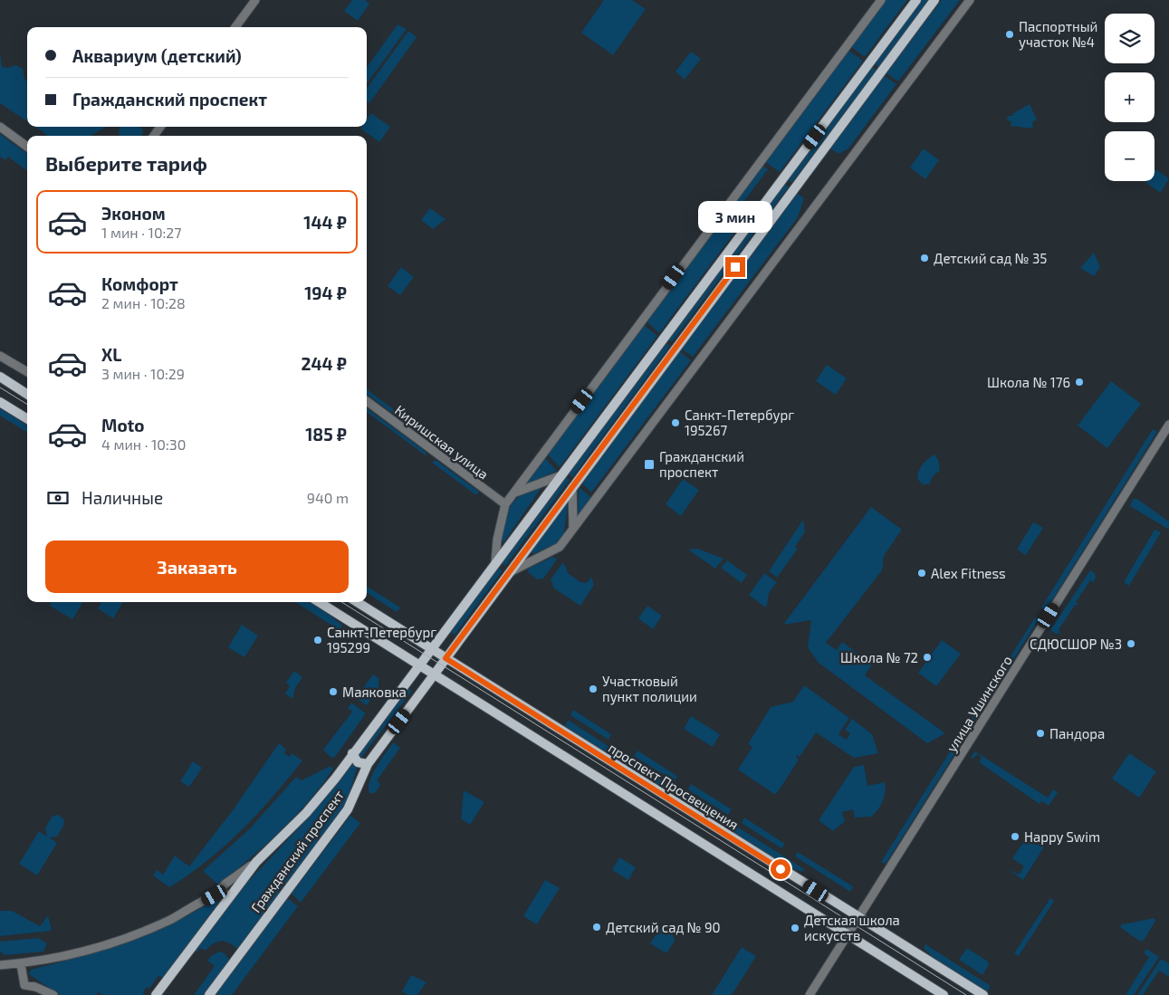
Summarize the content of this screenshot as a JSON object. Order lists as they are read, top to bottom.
{
  "streets": {
    "main road": ["проспект Просвещения", "Гражданский проспект"],
    "street": ["Киришская улица", "улица Ушинского"]
  },
  "crossings": [
    ["улица Ушинского", "проспект Просвещения"],
    ["проспект Просвещения", "Гражданский проспект"]
  ],
  "places": {
    "other": [
      "Паспортный участок №4",
      "Детский сад № 35",
      "Школа № 176",
      "Санкт-Петербург 195267",
      "Alex Fitness",
      "Санкт-Петербург 195299",
      "СДЮСШОР №3",
      "Школа № 72",
      "Участковый пункт полиции",
      "Маяковка",
      "Пандора",
      "Happy Swim",
      "Детский сад № 90",
      "Детская школа искусств"
    ],
    "transit": ["Гражданский проспект"]
  },
  "page": {
    "map_buttons": ["+", "−"],
    "banner": ["Аквариум (детский)", "Гражданский проспект"],
    "heading": "Выберите тариф",
    "list": [
      {
        "name": "Эконом",
        "note": "1 мин · 10:27",
        "value": "144 ₽"
      },
      {
        "name": "Комфорт",
        "note": "2 мин · 10:28",
        "value": "194 ₽"
      },
      {
        "name": "XL",
        "note": "3 мин · 10:29",
        "value": "244 ₽"
      },
      {
        "name": "Moto",
        "note": "4 мин · 10:30",
        "value": "185 ₽"
      }
    ],
    "bubble": "3 мин",
    "pay": ["Наличные", "940 m"],
    "buttons": "Заказать"
  }
}
